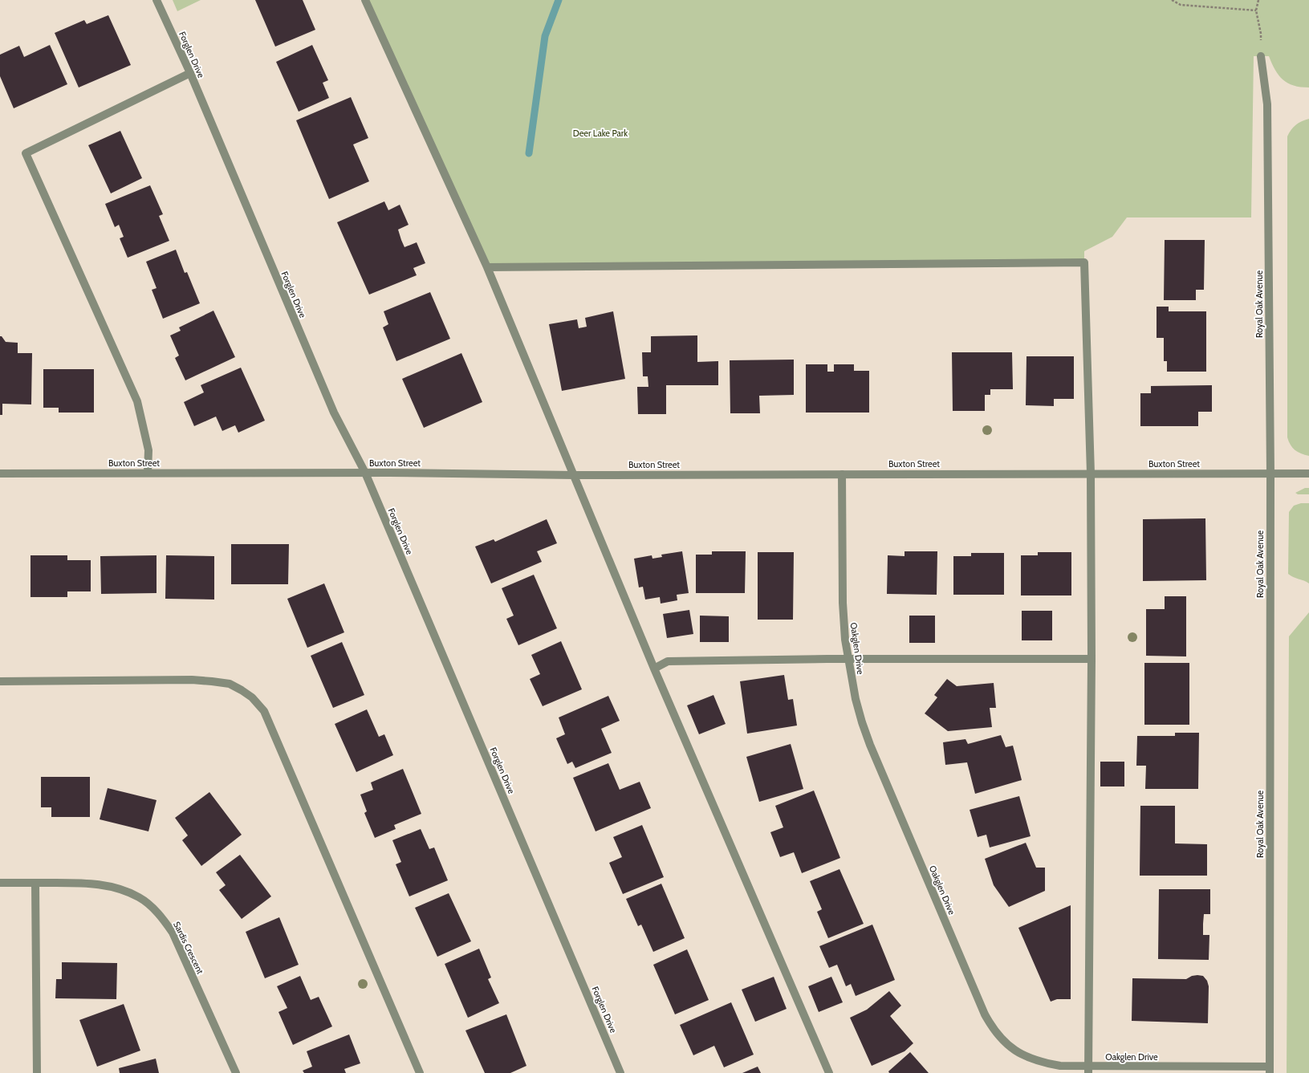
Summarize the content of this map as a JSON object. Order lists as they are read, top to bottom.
{
  "streets": {
    "street": [
      "Forglen Drive",
      "Royal Oak Avenue",
      "Buxton Street",
      "Oakglen Drive",
      "Sardis Crescent"
    ]
  },
  "crossings": [
    ["Forglen Drive", "Buxton Street"],
    ["Royal Oak Avenue", "Buxton Street"],
    ["Royal Oak Avenue", "Oakglen Drive"],
    ["Buxton Street", "Oakglen Drive"]
  ],
  "parks": ["Deer Lake Park"]
}
